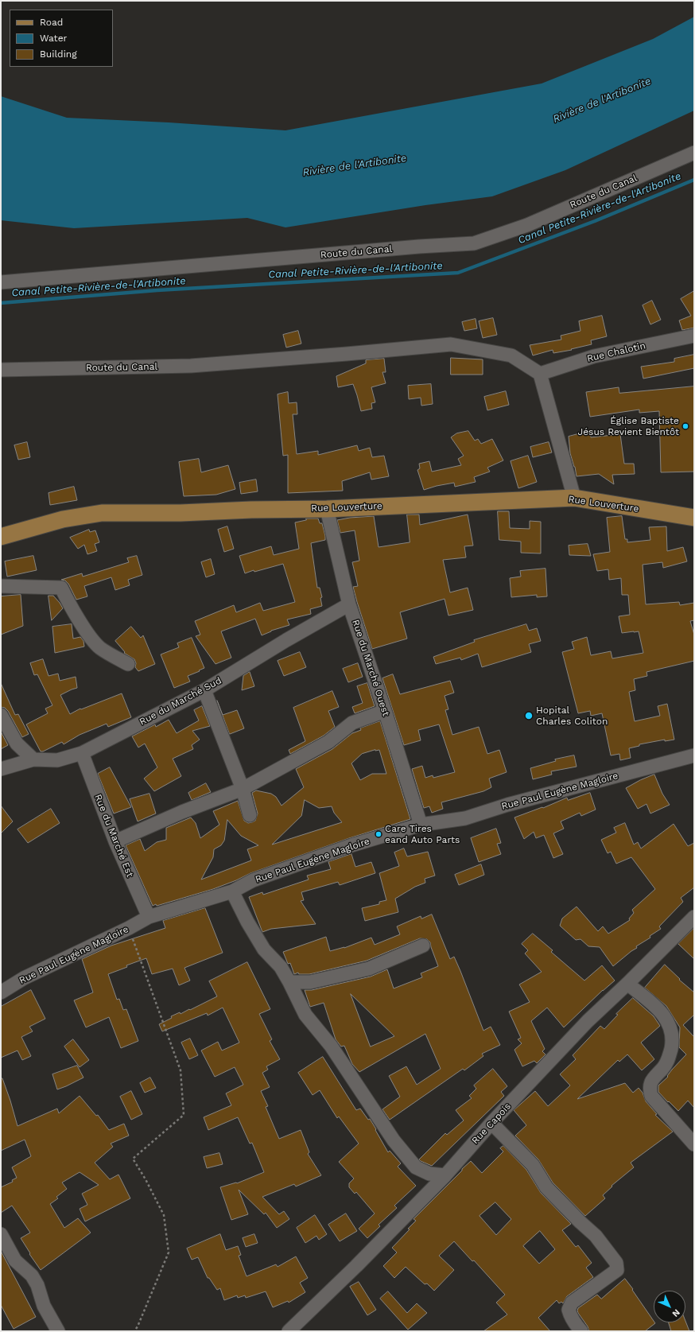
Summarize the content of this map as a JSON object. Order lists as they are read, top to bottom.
{
  "streets": {
    "main road": ["Rue Louverture"],
    "street": [
      "Route du Canal",
      "Rue Chalotin",
      "Rue du Marché Ouest",
      "Rue du Marché Sud",
      "Rue Paul Eugène Magloire",
      "Rue du Marché Est",
      "Rue Capois"
    ]
  },
  "crossings": [
    ["Route du Canal", "Rue Chalotin"],
    ["Rue Louverture", "Rue du Marché Ouest"],
    ["Rue du Marché Ouest", "Rue du Marché Sud"],
    ["Rue du Marché Ouest", "Rue Paul Eugène Magloire"],
    ["Rue du Marché Sud", "Rue du Marché Est"],
    ["Rue Paul Eugène Magloire", "Rue du Marché Est"]
  ],
  "water": ["Rivière de l'Artibonite", "Canal Petite-Rivière-de-l'Artibonite"],
  "places": ["Église Baptiste Jésus Revient Bientôt", "Hopital Charles Coliton", "Care Tires eand Auto Parts"],
  "legend": ["Road", "Water", "Building"],
  "north": "bottom right"
}
